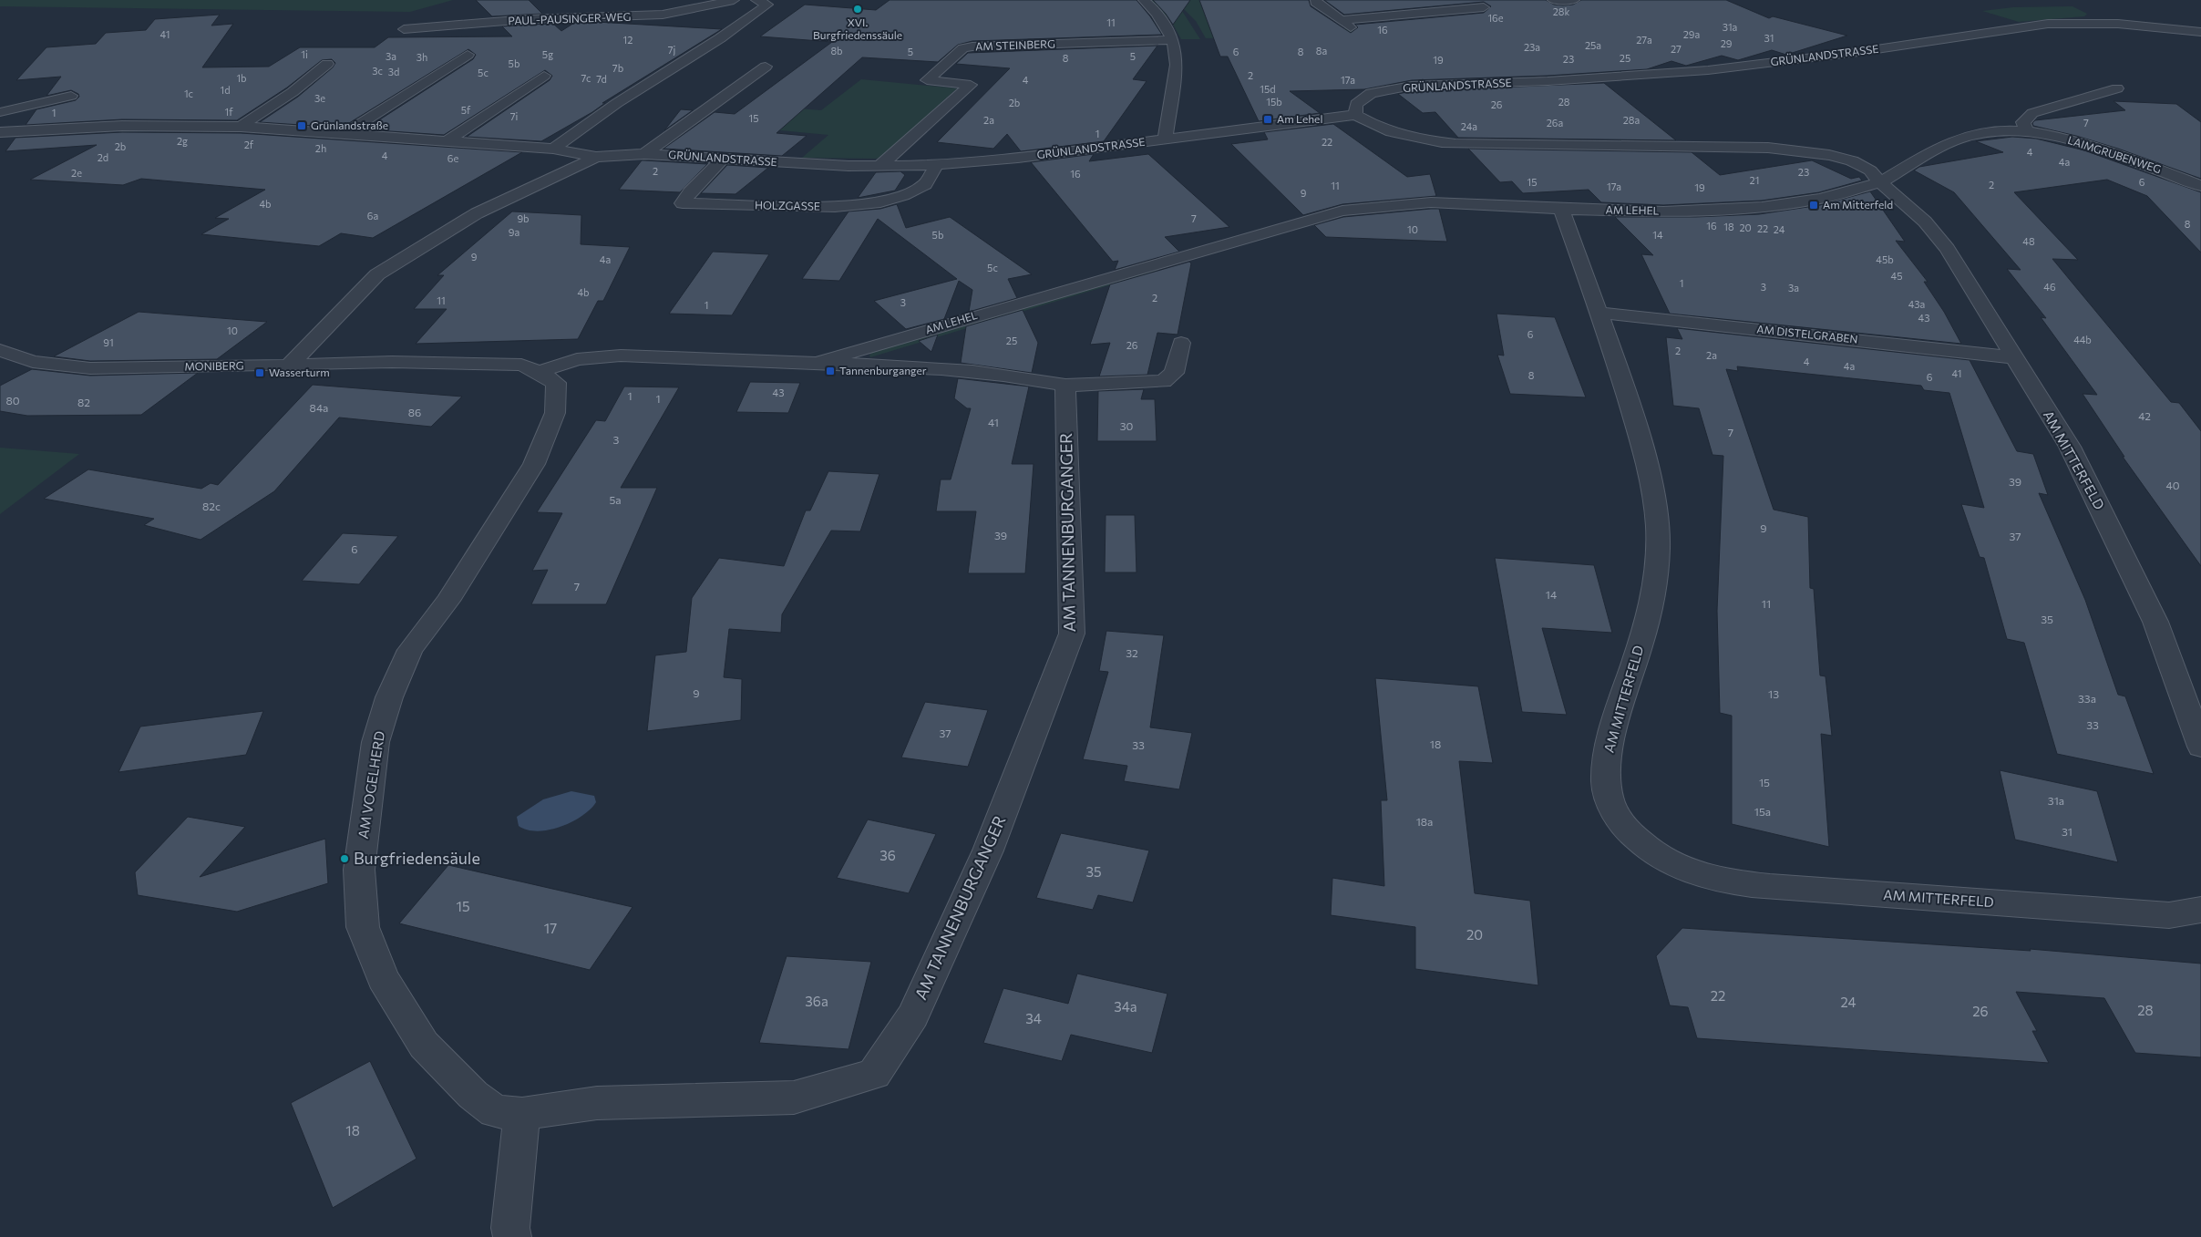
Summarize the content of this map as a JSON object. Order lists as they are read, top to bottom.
{
  "streets": {
    "street": [
      "PAUL-PAUSINGER-WEG",
      "AM STEINBERG",
      "GRÜNLANDSTRASSE",
      "LAIMGRUBENWEG",
      "HOLZGASSE",
      "AM LEHEL",
      "AM DISTELGRABEN",
      "MONIBERG",
      "AM MITTERFELD",
      "AM TANNENBURGANGER",
      "AM VOGELHERD"
    ]
  },
  "crossings": [
    ["AM STEINBERG", "GRÜNLANDSTRASSE"],
    ["GRÜNLANDSTRASSE", "HOLZGASSE"],
    ["GRÜNLANDSTRASSE", "MONIBERG"],
    ["LAIMGRUBENWEG", "AM LEHEL"],
    ["LAIMGRUBENWEG", "AM MITTERFELD"],
    ["AM LEHEL", "MONIBERG"],
    ["AM LEHEL", "AM MITTERFELD"],
    ["AM LEHEL", "AM VOGELHERD"],
    ["AM DISTELGRABEN", "AM MITTERFELD"],
    ["MONIBERG", "AM VOGELHERD"],
    ["AM TANNENBURGANGER", "AM VOGELHERD"]
  ],
  "places": {
    "other": ["XVI. Burgfriedenssäule", "Burgfriedensäule"],
    "transit": [
      "Am Lehel",
      "Grünlandstraße",
      "Am Mitterfeld",
      "Tannenburganger",
      "Wasserturm"
    ]
  },
  "house_numbers": [
    "28k",
    "16e",
    "11",
    "31a",
    "16",
    "41",
    "29a",
    "31",
    "12",
    "27a",
    "29",
    "25a",
    "23a",
    "27",
    "7j",
    "8b",
    "8a",
    "5",
    "6",
    "8",
    "1i",
    "5g",
    "3a",
    "5",
    "3h",
    "8",
    "25",
    "23",
    "19",
    "5b",
    "7b",
    "3c",
    "3d",
    "5c",
    "2",
    "1b",
    "7c",
    "7d",
    "4",
    "17a",
    "15d",
    "1d",
    "1c",
    "3e",
    "15b",
    "28",
    "2b",
    "26",
    "5f",
    "1f",
    "1",
    "7i",
    "15",
    "2a",
    "28a",
    "26a",
    "7",
    "24a",
    "1",
    "2g",
    "22",
    "2f",
    "2b",
    "2h",
    "4",
    "4",
    "2d",
    "6e",
    "4a",
    "2",
    "23",
    "2e",
    "16",
    "21",
    "15",
    "6",
    "2",
    "11",
    "17a",
    "19",
    "9",
    "4b",
    "6a",
    "9b",
    "7",
    "8",
    "16",
    "18",
    "20",
    "22",
    "10",
    "24",
    "9a",
    "5b",
    "14",
    "48",
    "9",
    "4a",
    "45b",
    "5c",
    "45",
    "1",
    "3",
    "46",
    "3a",
    "4b",
    "2",
    "11",
    "3",
    "43a",
    "1",
    "43",
    "10",
    "6",
    "44b",
    "25",
    "91",
    "26",
    "2",
    "2a",
    "4",
    "4a",
    "41",
    "8",
    "6",
    "43",
    "1",
    "1",
    "80",
    "82",
    "84a",
    "86",
    "42",
    "41",
    "30",
    "7",
    "3",
    "39",
    "40",
    "5a",
    "82c",
    "9",
    "39",
    "37",
    "6",
    "7",
    "14",
    "11",
    "35",
    "32",
    "9",
    "13",
    "33a",
    "33",
    "37",
    "18",
    "33",
    "15",
    "31a",
    "15a",
    "18a",
    "31",
    "36",
    "35",
    "15",
    "17",
    "20",
    "22",
    "36a",
    "24",
    "34a",
    "28",
    "26",
    "34",
    "18"
  ]
}
